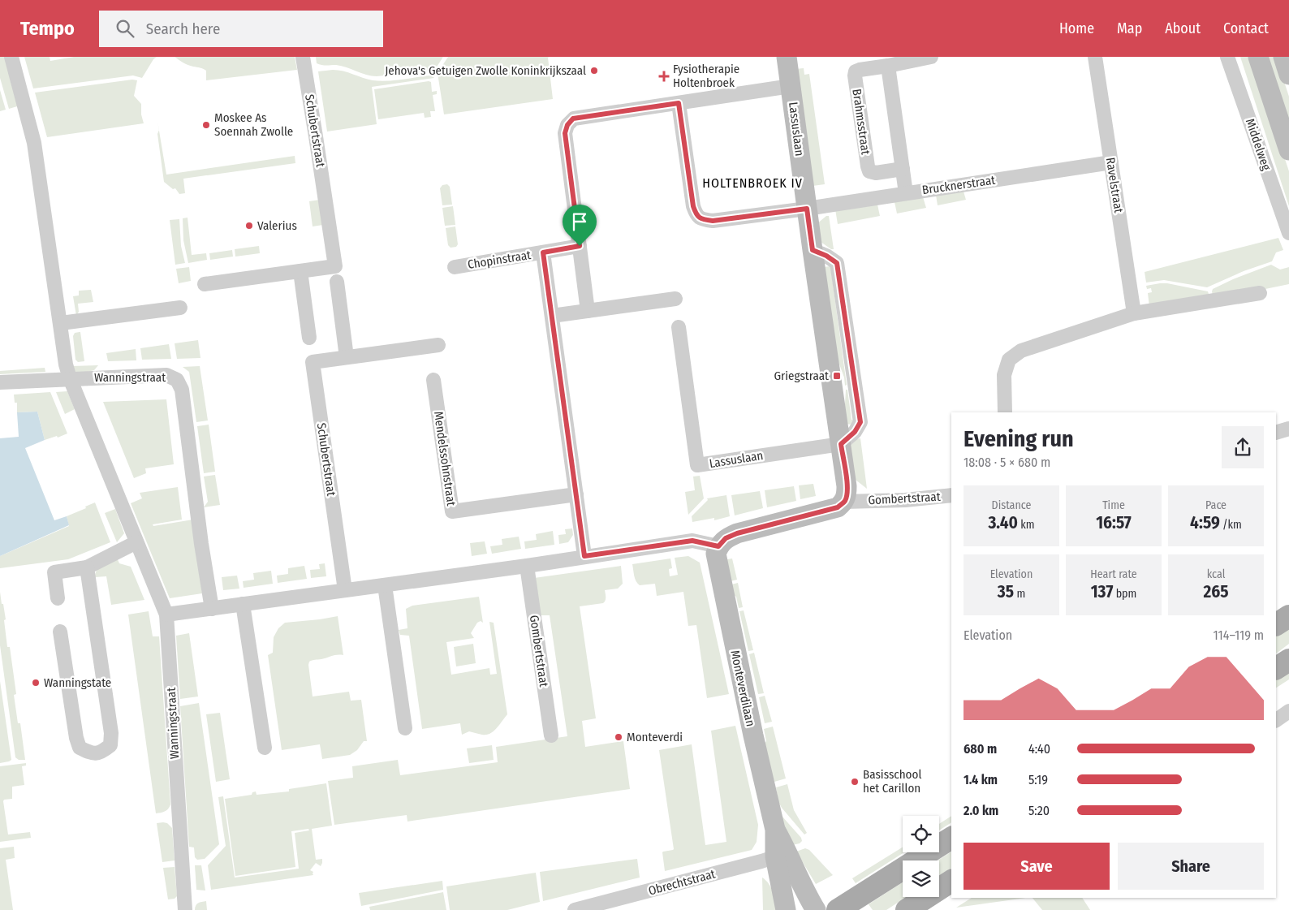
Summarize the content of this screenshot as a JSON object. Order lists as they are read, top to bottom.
{
  "streets": {
    "street": [
      "Brahmsstraat",
      "Lassuslaan",
      "Schubertstraat",
      "Middelweg",
      "Brucknerstraat",
      "Ravelstraat",
      "Chopinstraat",
      "Wanningstraat",
      "Mendelssohnstraat",
      "Gombertstraat",
      "Monteverdilaan",
      "Obrechtstraat"
    ]
  },
  "crossings": [
    ["Lassuslaan", "Brucknerstraat"],
    ["Lassuslaan", "Gombertstraat"],
    ["Brucknerstraat", "Ravelstraat"],
    ["Chopinstraat", "Mendelssohnstraat"],
    ["Gombertstraat", "Monteverdilaan"],
    ["Monteverdilaan", "Obrechtstraat"]
  ],
  "districts": ["HOLTENBROEK IV"],
  "places": {
    "other": [
      "Jehova's Getuigen Zwolle Koninkrijkszaal",
      "Moskee As Soennah Zwolle",
      "Valerius",
      "Wanningstate",
      "Monteverdi",
      "Basisschool het Carillon"
    ],
    "health": ["Fysiotherapie Holtenbroek"],
    "transit": ["Griegstraat"]
  },
  "page": {
    "header": "Tempo",
    "search": "Search here",
    "nav": [
      "Home",
      "Map",
      "About",
      "Contact"
    ],
    "heading": ["Evening run", "18:08 · 5 × 680 m"],
    "stats": [
      ["Distance", "3.40 km"],
      ["Time", "16:57"],
      ["Pace", "4:59 /km"],
      ["Elevation", "35 m"],
      ["Heart rate", "137 bpm"],
      ["kcal", "265"]
    ],
    "chart": ["Elevation", "114–119 m"],
    "list": [
      {
        "name": "680 m",
        "note": "4:40"
      },
      {
        "name": "1.4 km",
        "note": "5:19"
      },
      {
        "name": "2.0 km",
        "note": "5:20"
      }
    ],
    "buttons": ["Save", "Share"]
  }
}
